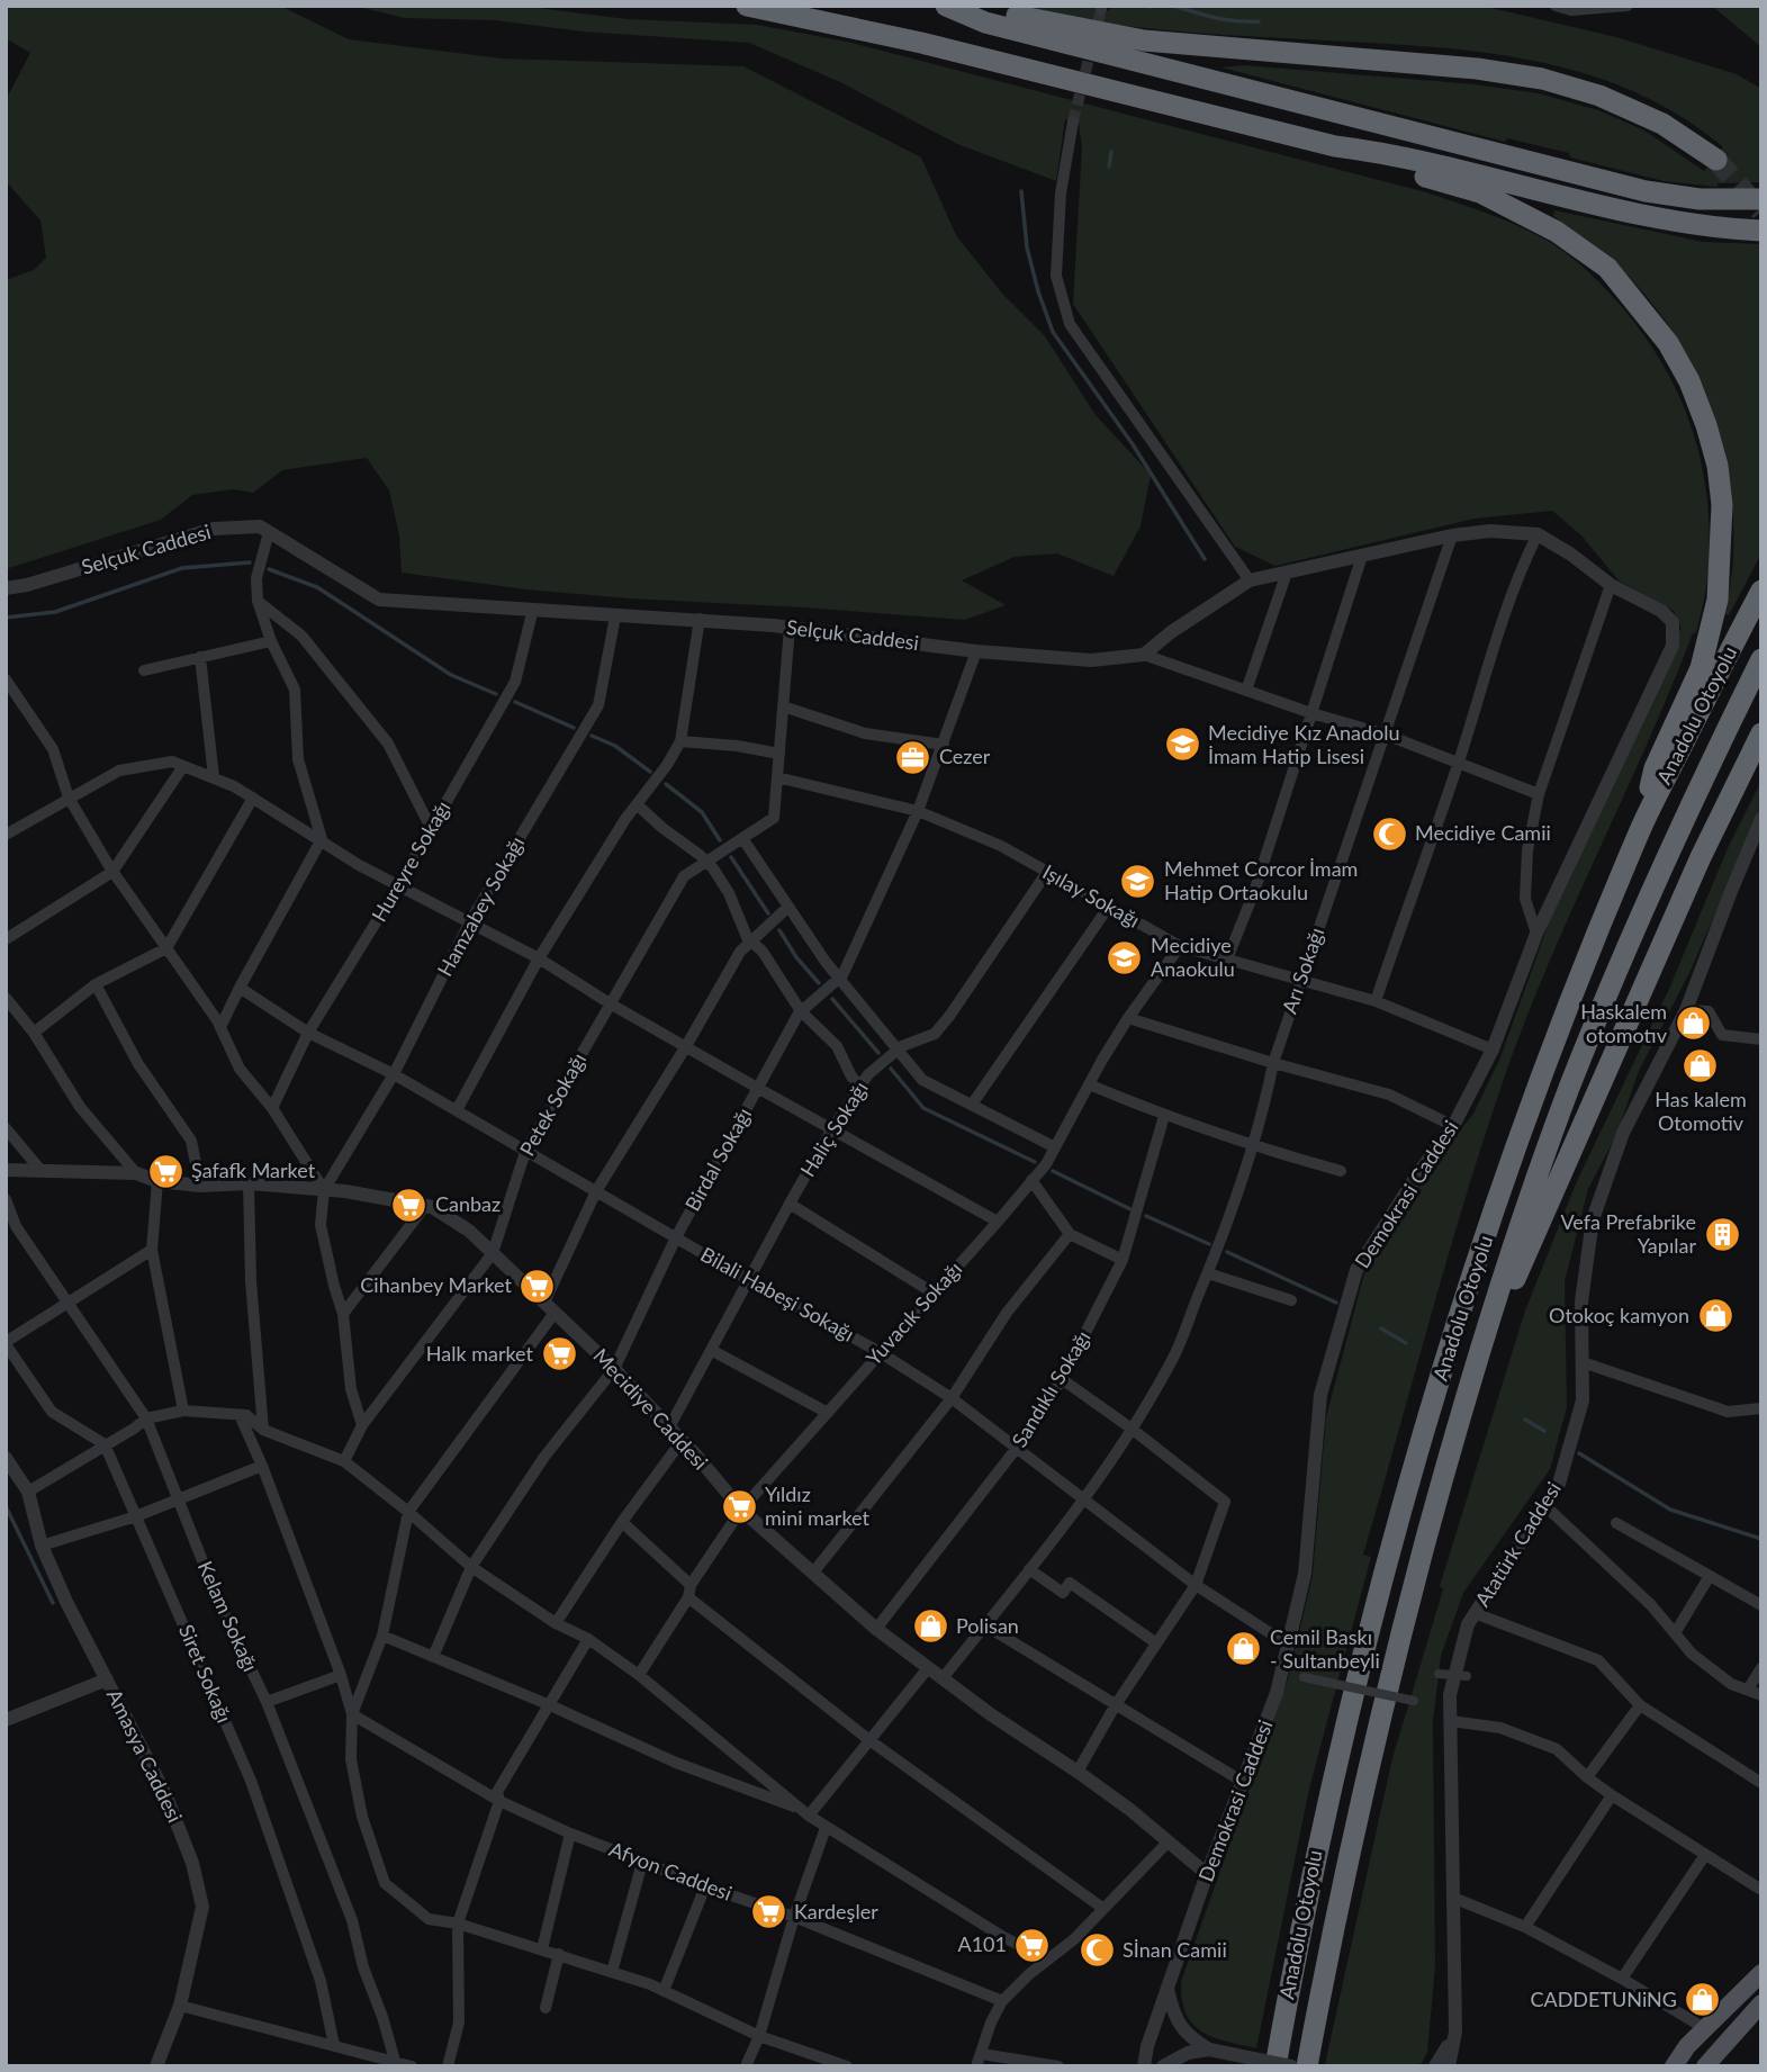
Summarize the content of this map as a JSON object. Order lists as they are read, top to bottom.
{
  "streets": {
    "highway": ["Anadolu Otoyolu"],
    "street": [
      "Selçuk Caddesi",
      "Hureyre Sokağı",
      "Işılay Sokağı",
      "Hamzabey Sokağı",
      "Arı Sokağı",
      "Petek Sokağı",
      "Haliç Sokağı",
      "Birdal Sokağı",
      "Demokrasi Caddesi",
      "Bilali Habeşi Sokağı",
      "Yuvacık Sokağı",
      "Sandıklı Sokağı",
      "Mecidiye Caddesi",
      "Atatürk Caddesi",
      "Kelam Sokağı",
      "Siret Sokağı",
      "Amasya Caddesi",
      "Afyon Caddesi"
    ]
  },
  "crossings": [
    ["Selçuk Caddesi", "Hureyre Sokağı"],
    ["Selçuk Caddesi", "Hamzabey Sokağı"],
    ["Selçuk Caddesi", "Birdal Sokağı"],
    ["Hureyre Sokağı", "Bilali Habeşi Sokağı"],
    ["Işılay Sokağı", "Arı Sokağı"],
    ["Işılay Sokağı", "Petek Sokağı"],
    ["Işılay Sokağı", "Haliç Sokağı"],
    ["Işılay Sokağı", "Birdal Sokağı"],
    ["Işılay Sokağı", "Demokrasi Caddesi"],
    ["Işılay Sokağı", "Yuvacık Sokağı"],
    ["Hamzabey Sokağı", "Bilali Habeşi Sokağı"],
    ["Hamzabey Sokağı", "Mecidiye Caddesi"],
    ["Arı Sokağı", "Bilali Habeşi Sokağı"],
    ["Arı Sokağı", "Mecidiye Caddesi"],
    ["Petek Sokağı", "Bilali Habeşi Sokağı"],
    ["Petek Sokağı", "Mecidiye Caddesi"],
    ["Haliç Sokağı", "Bilali Habeşi Sokağı"],
    ["Haliç Sokağı", "Mecidiye Caddesi"],
    ["Birdal Sokağı", "Bilali Habeşi Sokağı"],
    ["Birdal Sokağı", "Mecidiye Caddesi"],
    ["Demokrasi Caddesi", "Bilali Habeşi Sokağı"],
    ["Demokrasi Caddesi", "Mecidiye Caddesi"],
    ["Bilali Habeşi Sokağı", "Yuvacık Sokağı"],
    ["Bilali Habeşi Sokağı", "Sandıklı Sokağı"],
    ["Yuvacık Sokağı", "Mecidiye Caddesi"],
    ["Sandıklı Sokağı", "Mecidiye Caddesi"]
  ],
  "places": {
    "school or university": ["Mecidiye Kız Anadolu İmam Hatip Lisesi", "Mehmet Corcor İmam Hatip Ortaokulu", "Mecidiye Anaokulu"],
    "office": ["Cezer"],
    "mosque": ["Mecidiye Camii", "Sİnan Camii"],
    "shop": [
      "Haskalem otomotıv",
      "Has kalem Otomotiv",
      "Otokoç kamyon",
      "Polisan",
      "Cemil Baskı - Sultanbeyli",
      "CADDETUNiNG"
    ],
    "supermarket": [
      "Şafafk Market",
      "Canbaz",
      "Cihanbey Market",
      "Halk market",
      "Yıldız mini market",
      "Kardeşler",
      "A101"
    ],
    "building": ["Vefa Prefabrike Yapılar"]
  }
}
